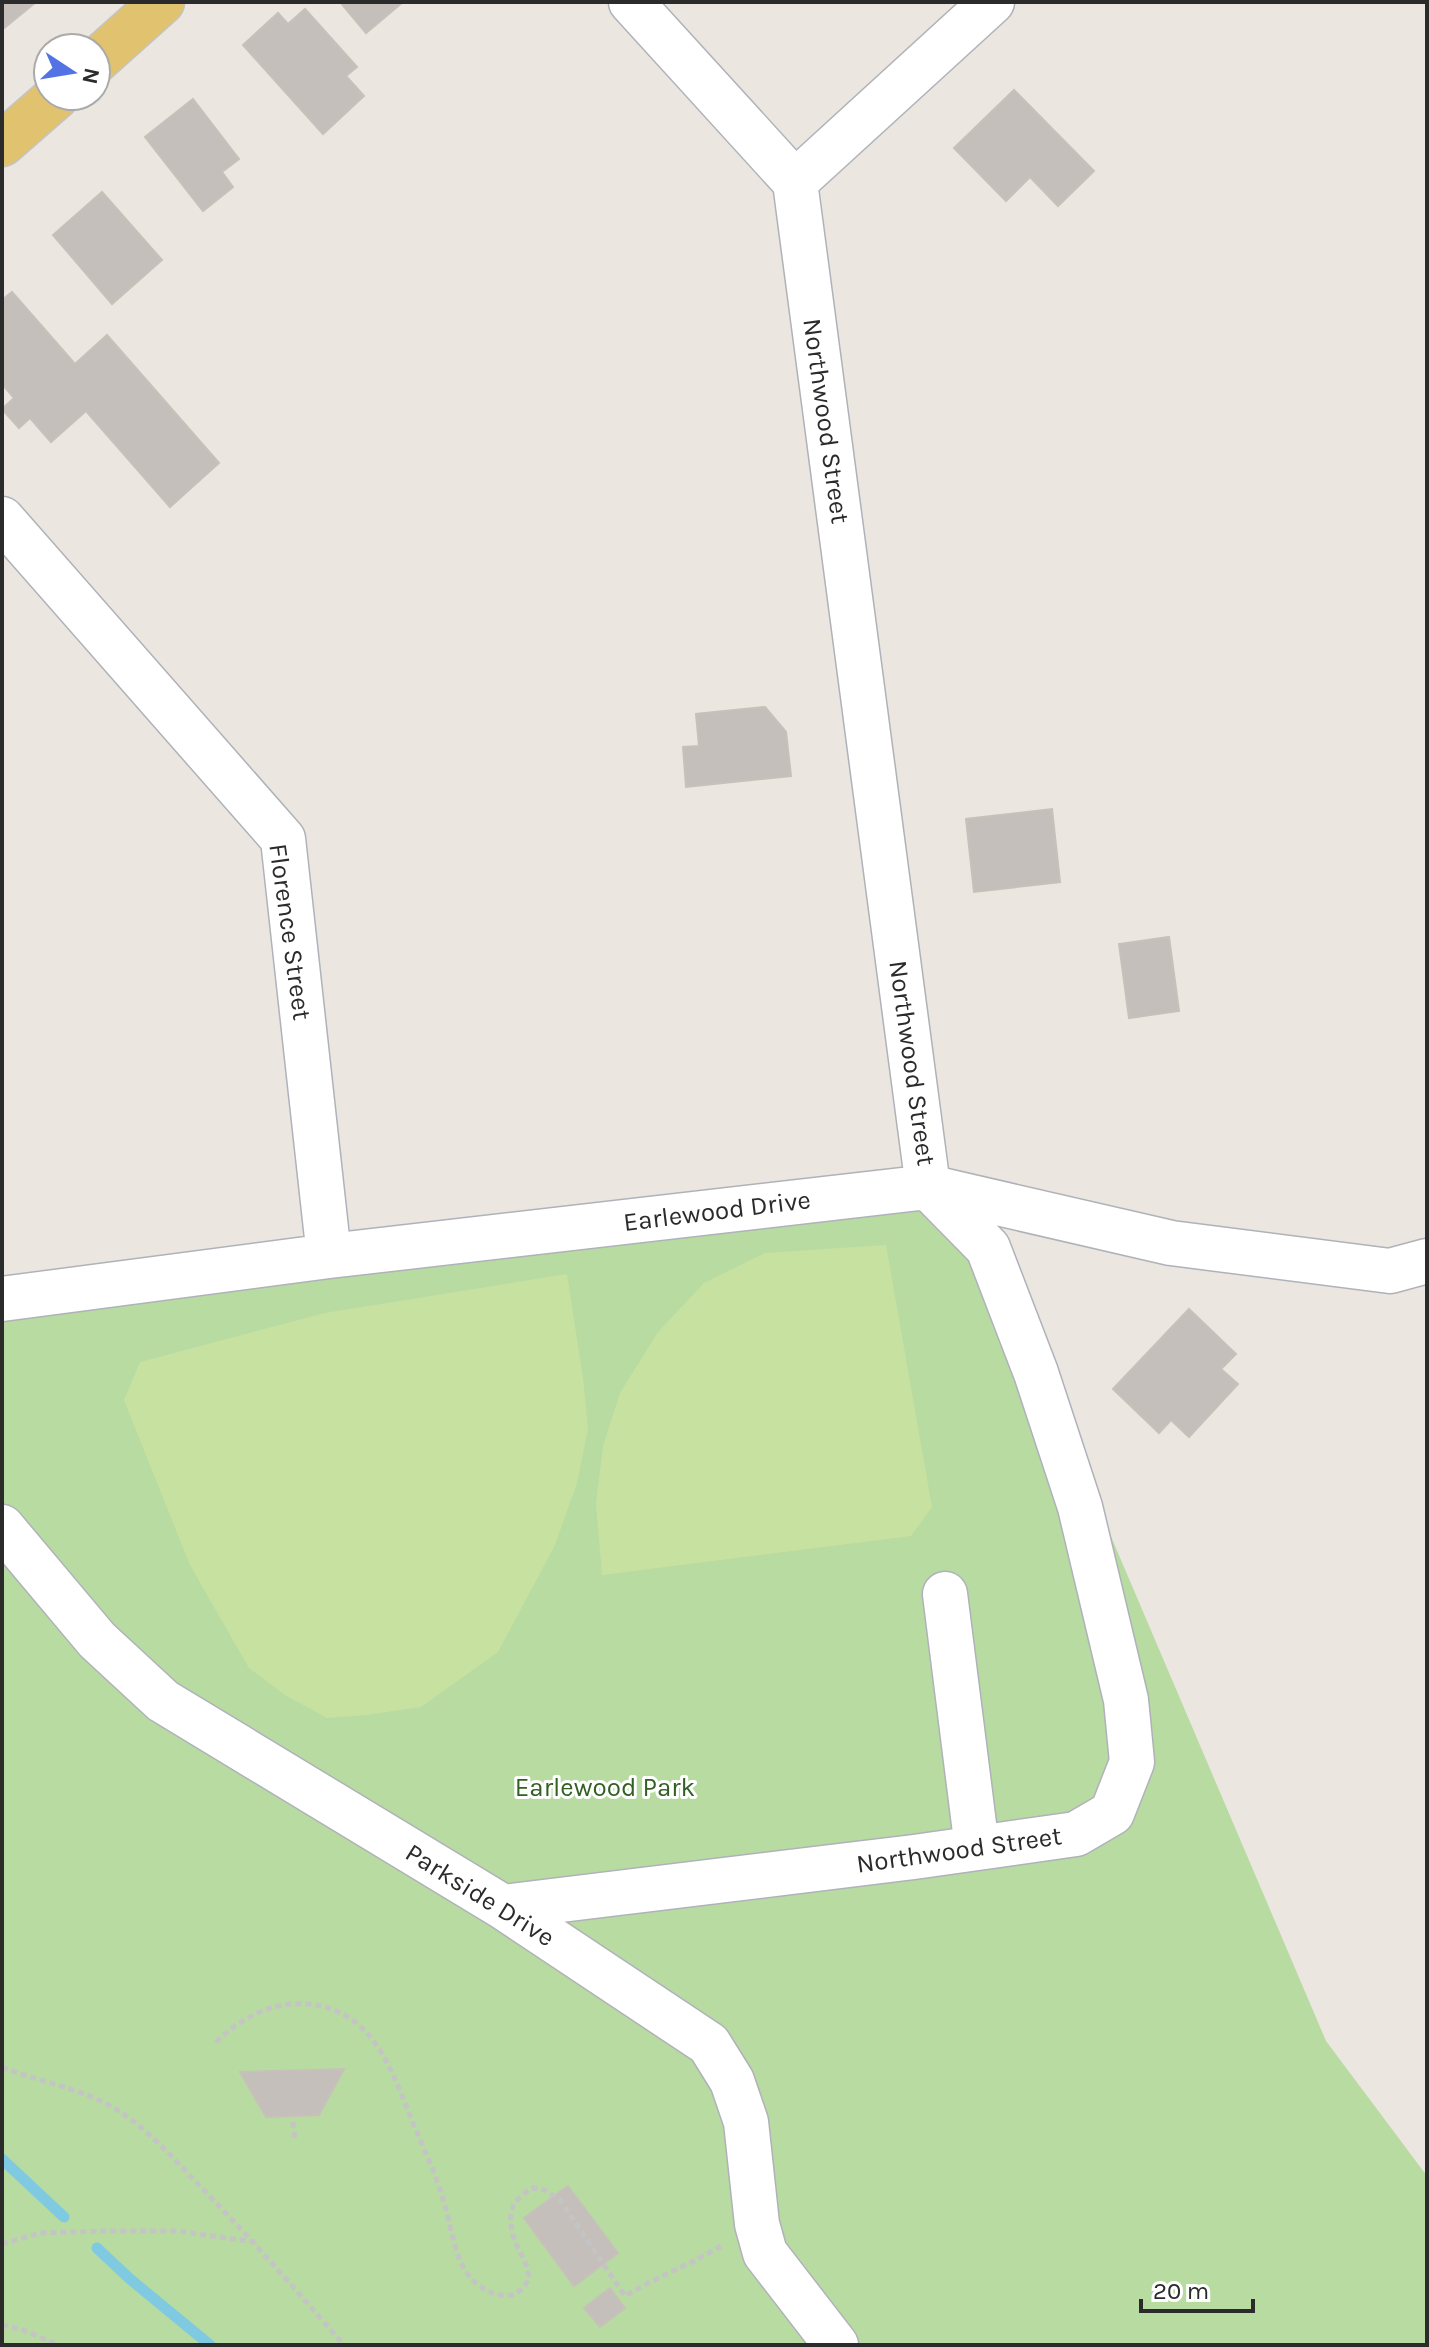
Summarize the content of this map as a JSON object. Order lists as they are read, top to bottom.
{
  "streets": {
    "street": [
      "Northwood Street",
      "Florence Street",
      "Earlewood Drive",
      "Parkside Drive"
    ]
  },
  "crossings": [
    ["Northwood Street", "Earlewood Drive"],
    ["Northwood Street", "Parkside Drive"],
    ["Florence Street", "Earlewood Drive"]
  ],
  "parks": ["Earlewood Park"],
  "scale_bar": "20 m",
  "north": "right"
}
